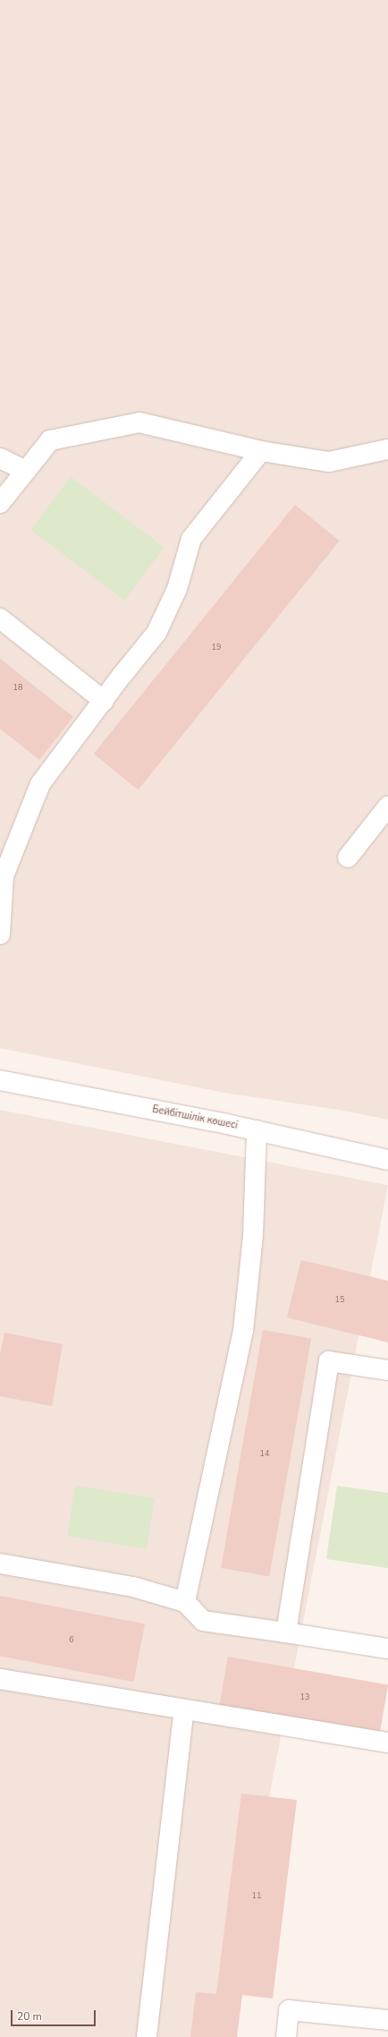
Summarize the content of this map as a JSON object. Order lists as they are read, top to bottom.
{
  "streets": {
    "street": ["Бейбітшілік көшесі"]
  },
  "house_numbers": [
    "19",
    "18",
    "15",
    "14",
    "6",
    "13",
    "11"
  ],
  "scale_bar": "20 m"
}
